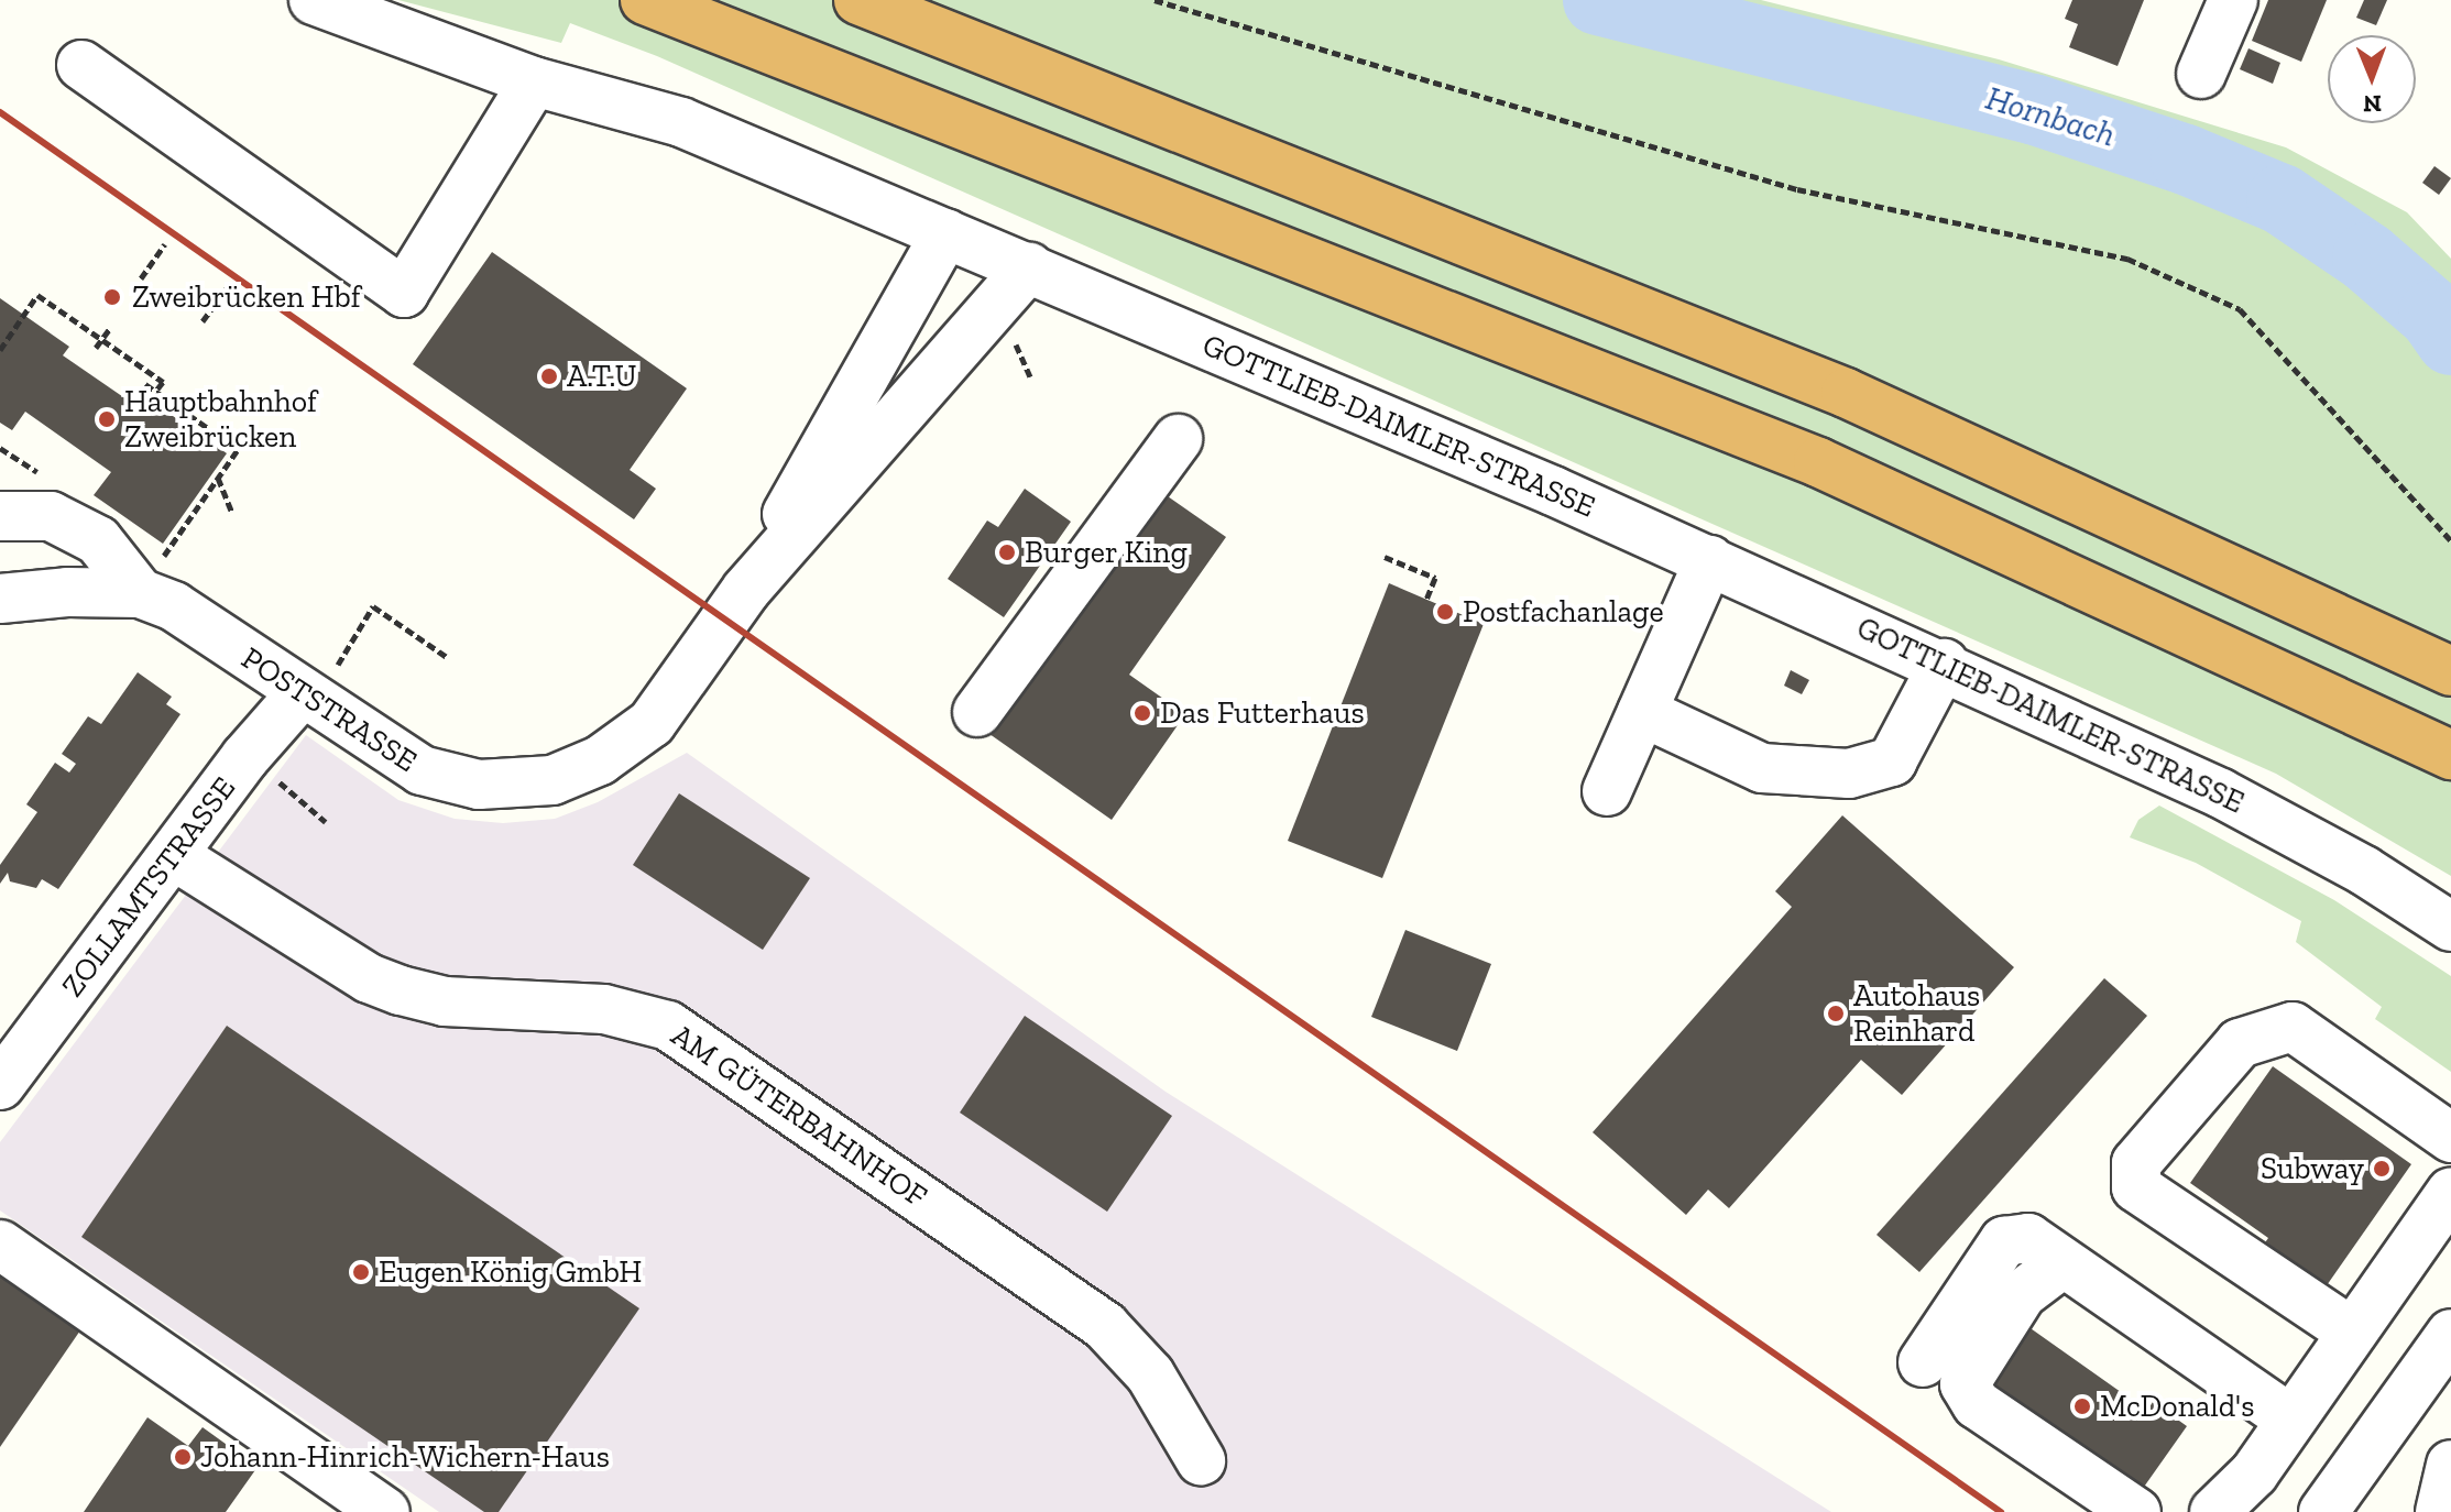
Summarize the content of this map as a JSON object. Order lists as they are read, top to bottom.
{
  "streets": {
    "street": [
      "GOTTLIEB-DAIMLER-STRASSE",
      "POSTSTRASSE",
      "ZOLLAMTSTRASSE",
      "AM GÜTERBAHNHOF"
    ]
  },
  "crossings": [
    ["GOTTLIEB-DAIMLER-STRASSE", "POSTSTRASSE"],
    ["POSTSTRASSE", "ZOLLAMTSTRASSE"],
    ["ZOLLAMTSTRASSE", "AM GÜTERBAHNHOF"]
  ],
  "water": ["Hornbach"],
  "places": [
    "Zweibrücken Hbf",
    "A.T.U",
    "Hauptbahnhof Zweibrücken",
    "Burger King",
    "Postfachanlage",
    "Das Futterhaus",
    "Autohaus Reinhard",
    "Subway",
    "Eugen König GmbH",
    "McDonald's",
    "Johann-Hinrich-Wichern-Haus"
  ],
  "north": "bottom"
}
